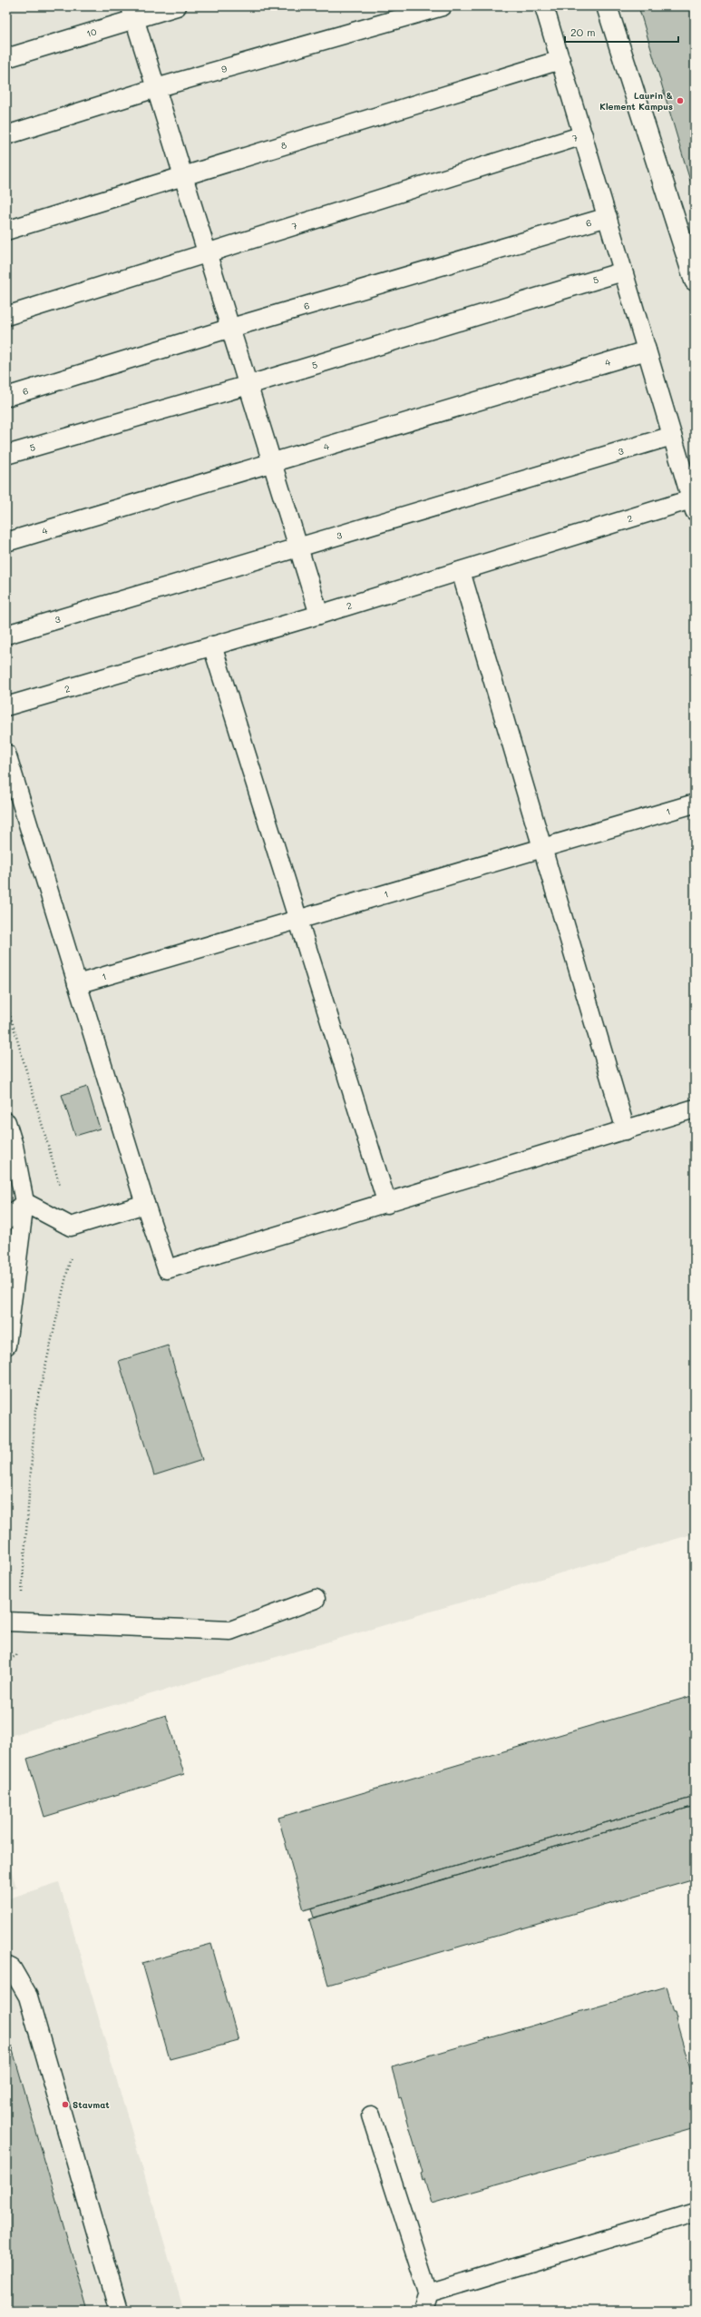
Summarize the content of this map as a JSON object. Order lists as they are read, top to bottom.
{
  "streets": {
    "lane": [
      "10",
      "9",
      "7",
      "8",
      "6",
      "5",
      "4",
      "3",
      "2",
      "1"
    ]
  },
  "places": ["Laurin & Klement Kampus", "Stavmat"],
  "scale_bar": "20 m"
}
